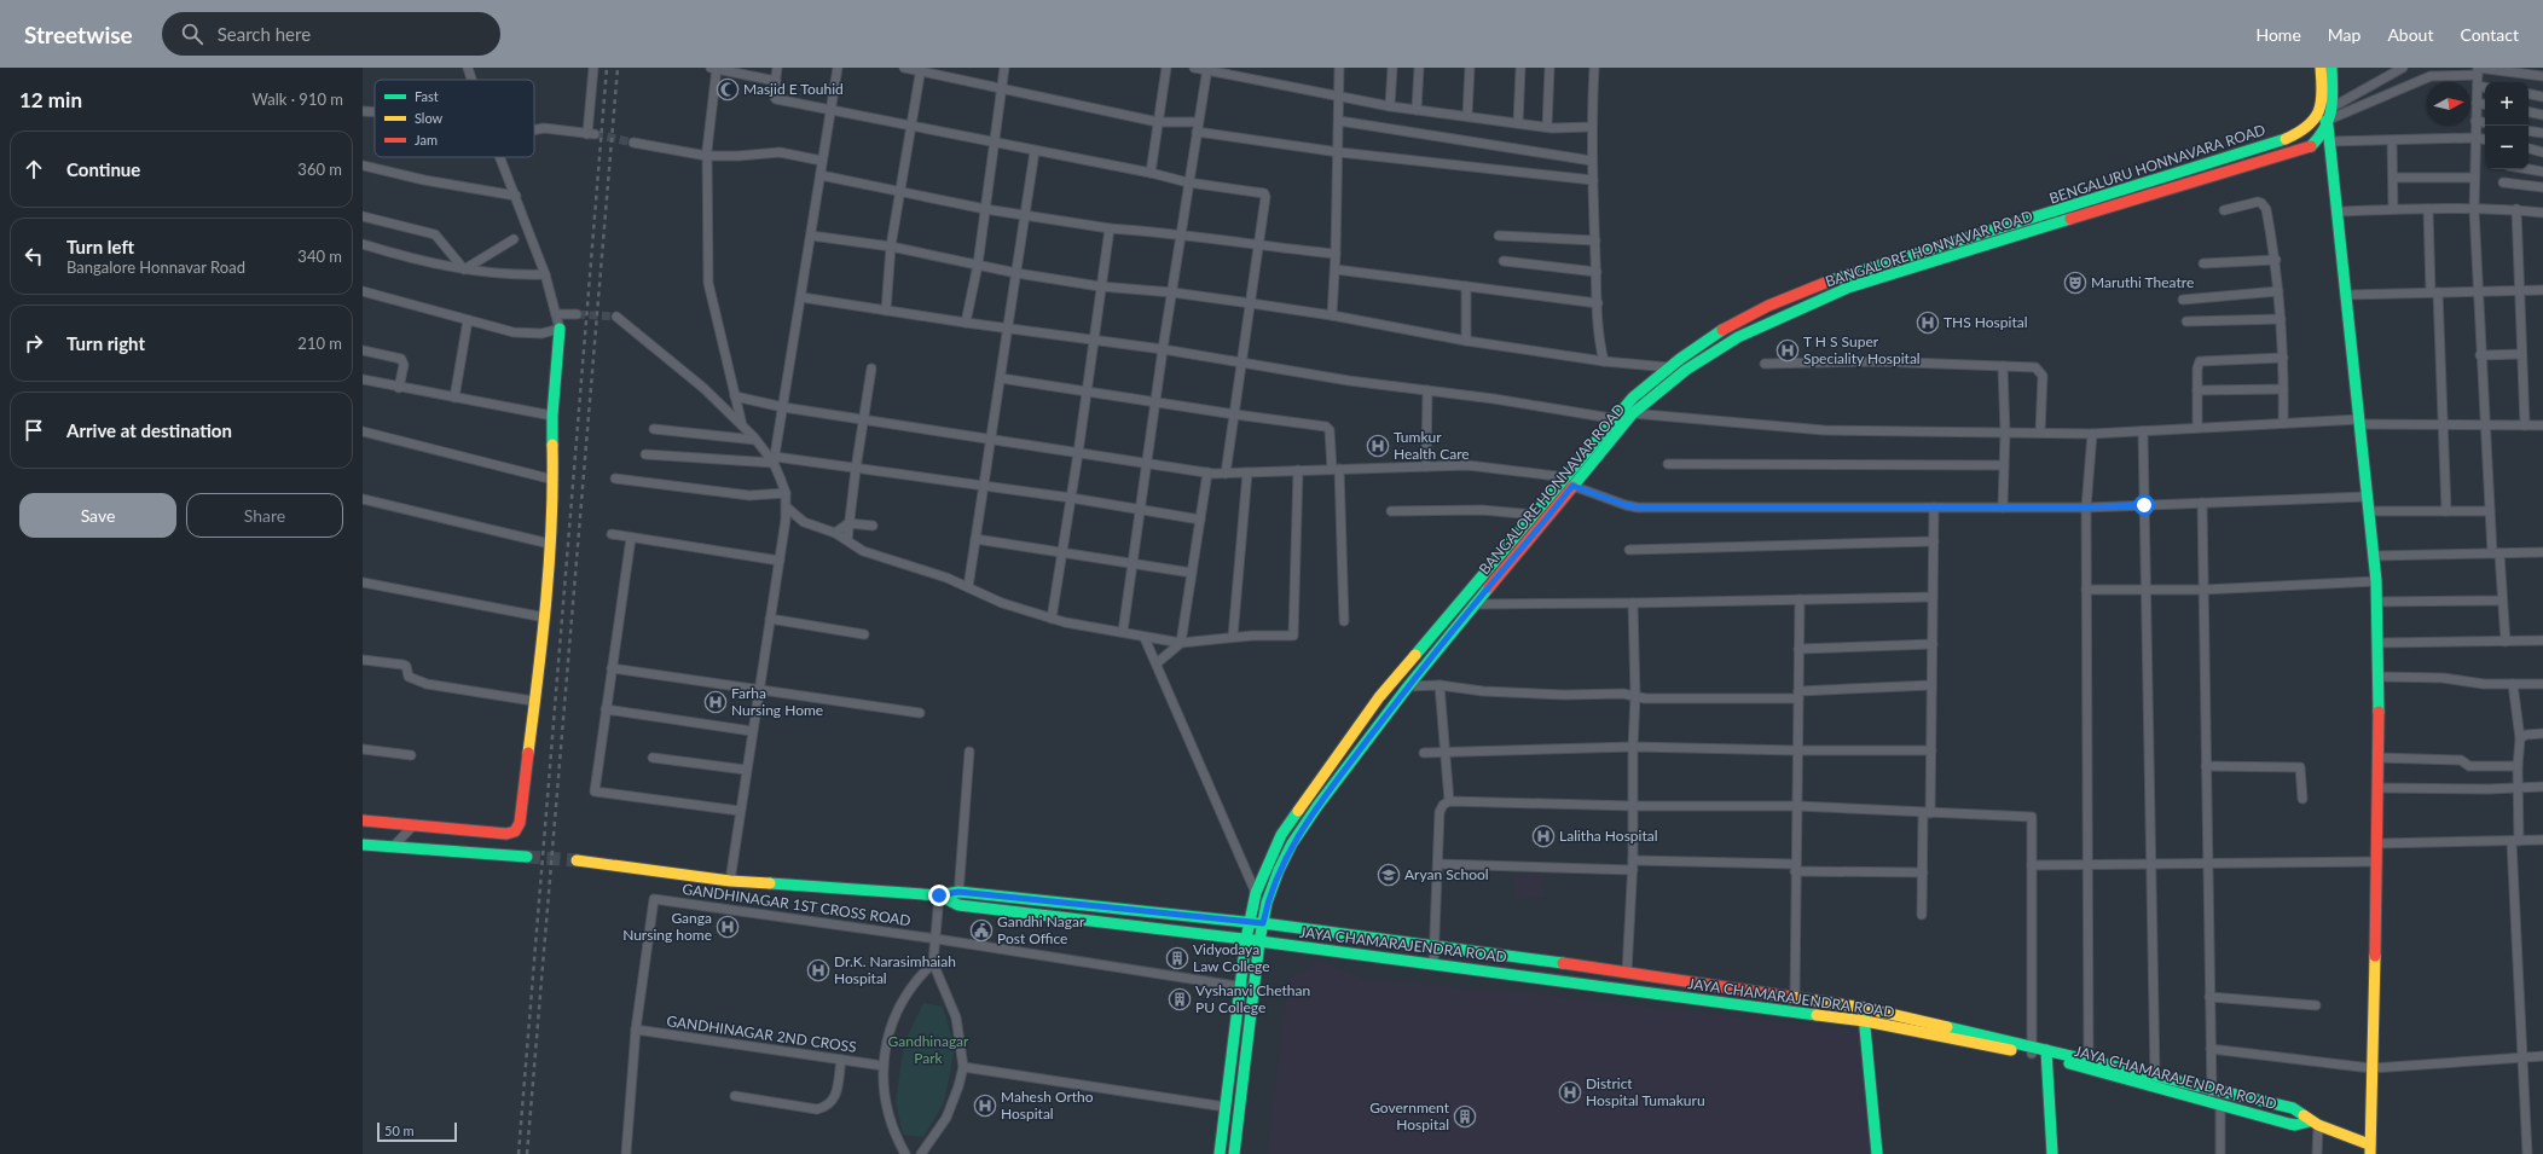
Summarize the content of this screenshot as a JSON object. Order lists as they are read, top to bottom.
{
  "streets": {
    "main road": ["BENGALURU HONNAVARA ROAD", "BANGALORE HONNAVAR ROAD", "JAYA CHAMARAJENDRA ROAD"],
    "street": ["GANDHINAGAR 1ST CROSS ROAD", "GANDHINAGAR 2ND CROSS"]
  },
  "crossings": [
    ["BENGALURU HONNAVARA ROAD", "BANGALORE HONNAVAR ROAD"],
    ["BANGALORE HONNAVAR ROAD", "GANDHINAGAR 1ST CROSS ROAD"],
    ["BANGALORE HONNAVAR ROAD", "JAYA CHAMARAJENDRA ROAD"],
    ["GANDHINAGAR 1ST CROSS ROAD", "GANDHINAGAR 2ND CROSS"]
  ],
  "parks": ["Gandhinagar Park"],
  "places": {
    "mosque": ["Masjid E Touhid"],
    "theatre": ["Maruthi Theatre"],
    "hospital": [
      "THS Hospital",
      "T H S Super Speciality Hospital",
      "Tumkur Health Care",
      "Farha Nursing Home",
      "Lalitha Hospital",
      "Ganga Nursing home",
      "Dr.K. Narasimhaiah Hospital",
      "District Hospital Tumakuru",
      "Mahesh Ortho Hospital"
    ],
    "school or university": ["Aryan School"],
    "public building": ["Gandhi Nagar Post Office"],
    "building": ["Vidyodaya Law College", "Vyshanvi Chethan PU College", "Government Hospital"]
  },
  "legend": ["Fast", "Slow", "Jam"],
  "scale_bar": "50 m",
  "north": "right",
  "page": {
    "header": "Streetwise",
    "search": "Search here",
    "nav": [
      "Home",
      "Map",
      "About",
      "Contact"
    ],
    "heading": ["12 min", "Walk · 910 m"],
    "map_buttons": ["+", "−"],
    "list": [
      ["Continue", "360 m"],
      ["Turn left", "Bangalore Honnavar Road", "340 m"],
      ["Turn right", "210 m"],
      "Arrive at destination"
    ],
    "buttons": ["Save", "Share"],
    "scale": "50 m"
  }
}
